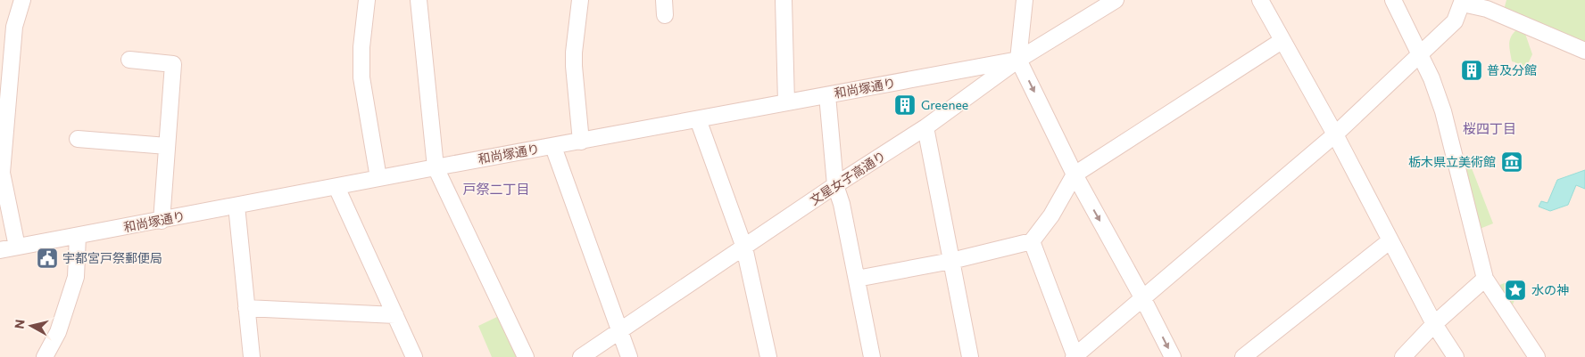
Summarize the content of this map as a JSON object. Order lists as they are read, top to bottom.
{
  "streets": {
    "street": ["和尚塚通り", "文星女子高通り"]
  },
  "crossings": [
    ["和尚塚通り", "文星女子高通り"]
  ],
  "districts": ["桜四丁目", "戸祭二丁目"],
  "places": {
    "building": ["普及分館", "Greenee"],
    "museum": ["栃木県立美術館"],
    "public building": ["宇都宮戸祭郵便局"],
    "place": ["水の神"]
  },
  "north": "left"
}
